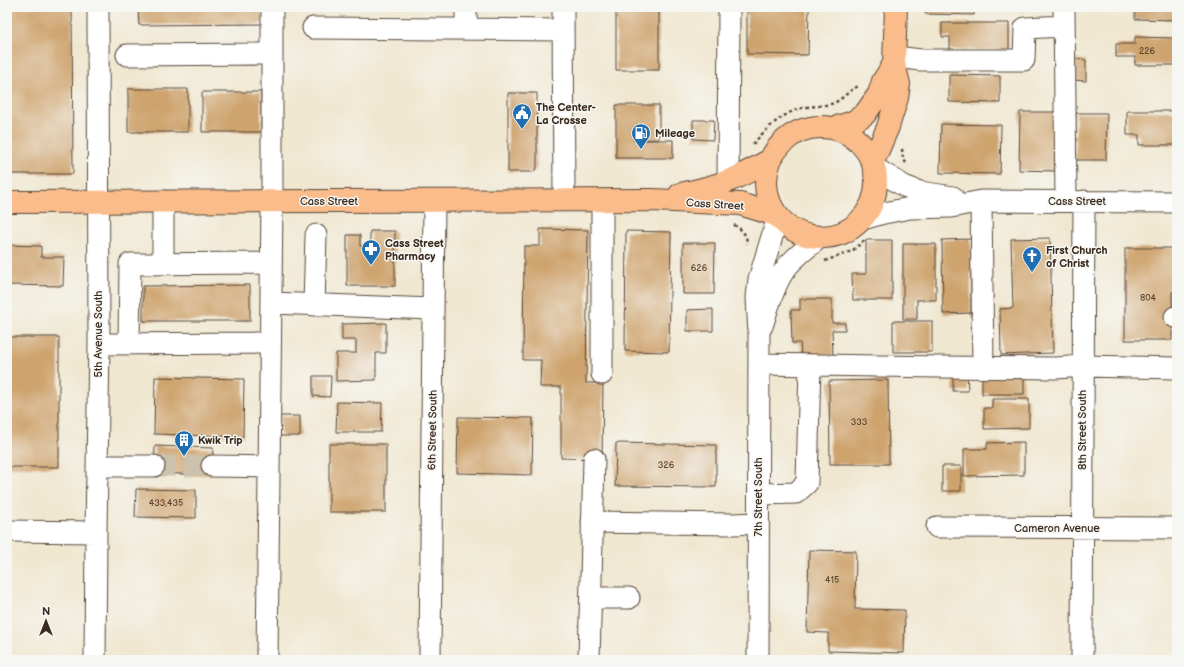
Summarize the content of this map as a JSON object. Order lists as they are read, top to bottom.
{
  "streets": {
    "main road": ["Cass Street"],
    "street": [
      "5th Avenue South",
      "6th Street South",
      "8th Street South",
      "7th Street South",
      "Cameron Avenue"
    ]
  },
  "crossings": [
    ["Cass Street", "5th Avenue South"],
    ["Cass Street", "6th Street South"],
    ["Cass Street", "8th Street South"],
    ["Cass Street", "7th Street South"],
    ["8th Street South", "Cameron Avenue"]
  ],
  "places": {
    "public building": ["The Center- La Crosse"],
    "fuel station": ["Mileage"],
    "pharmacy": ["Cass Street Pharmacy"],
    "church": ["First Church of Christ"],
    "building": ["Kwik Trip"]
  },
  "house_numbers": [
    "226",
    "626",
    "804",
    "333",
    "326",
    "433,435",
    "415"
  ],
  "north": "top"
}
